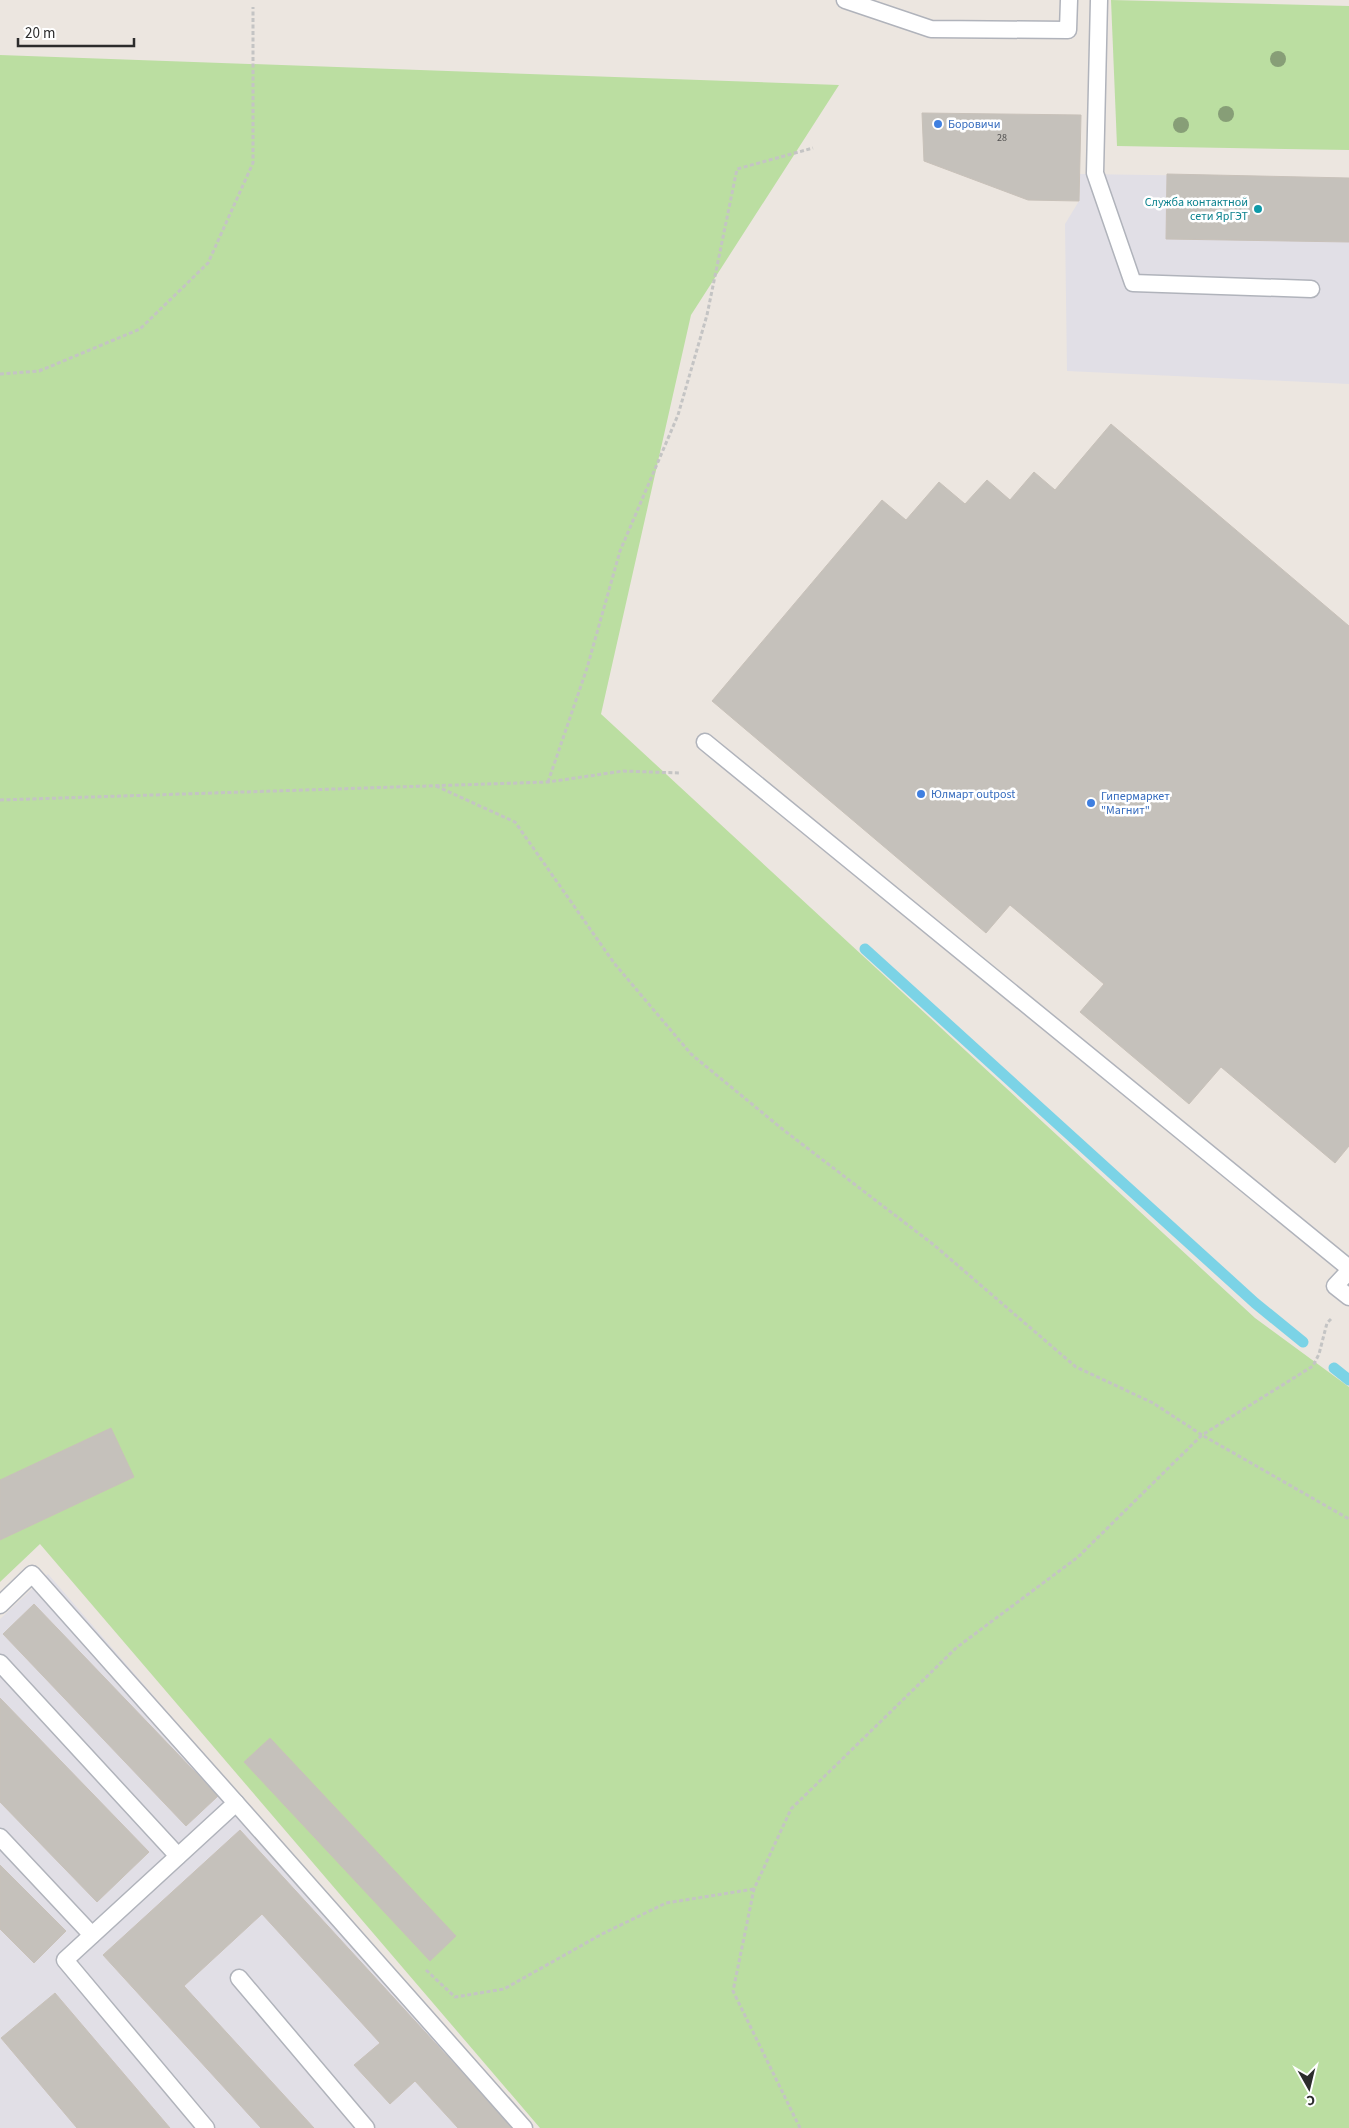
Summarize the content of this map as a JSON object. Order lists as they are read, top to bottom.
{
  "places": [
    "Боровичи",
    "Служба контактной сети ЯрГЭТ",
    "Юлмарт outpost",
    "Гипермаркет \"Магнит\""
  ],
  "house_numbers": ["28"],
  "scale_bar": "20 m",
  "north": "bottom"
}
